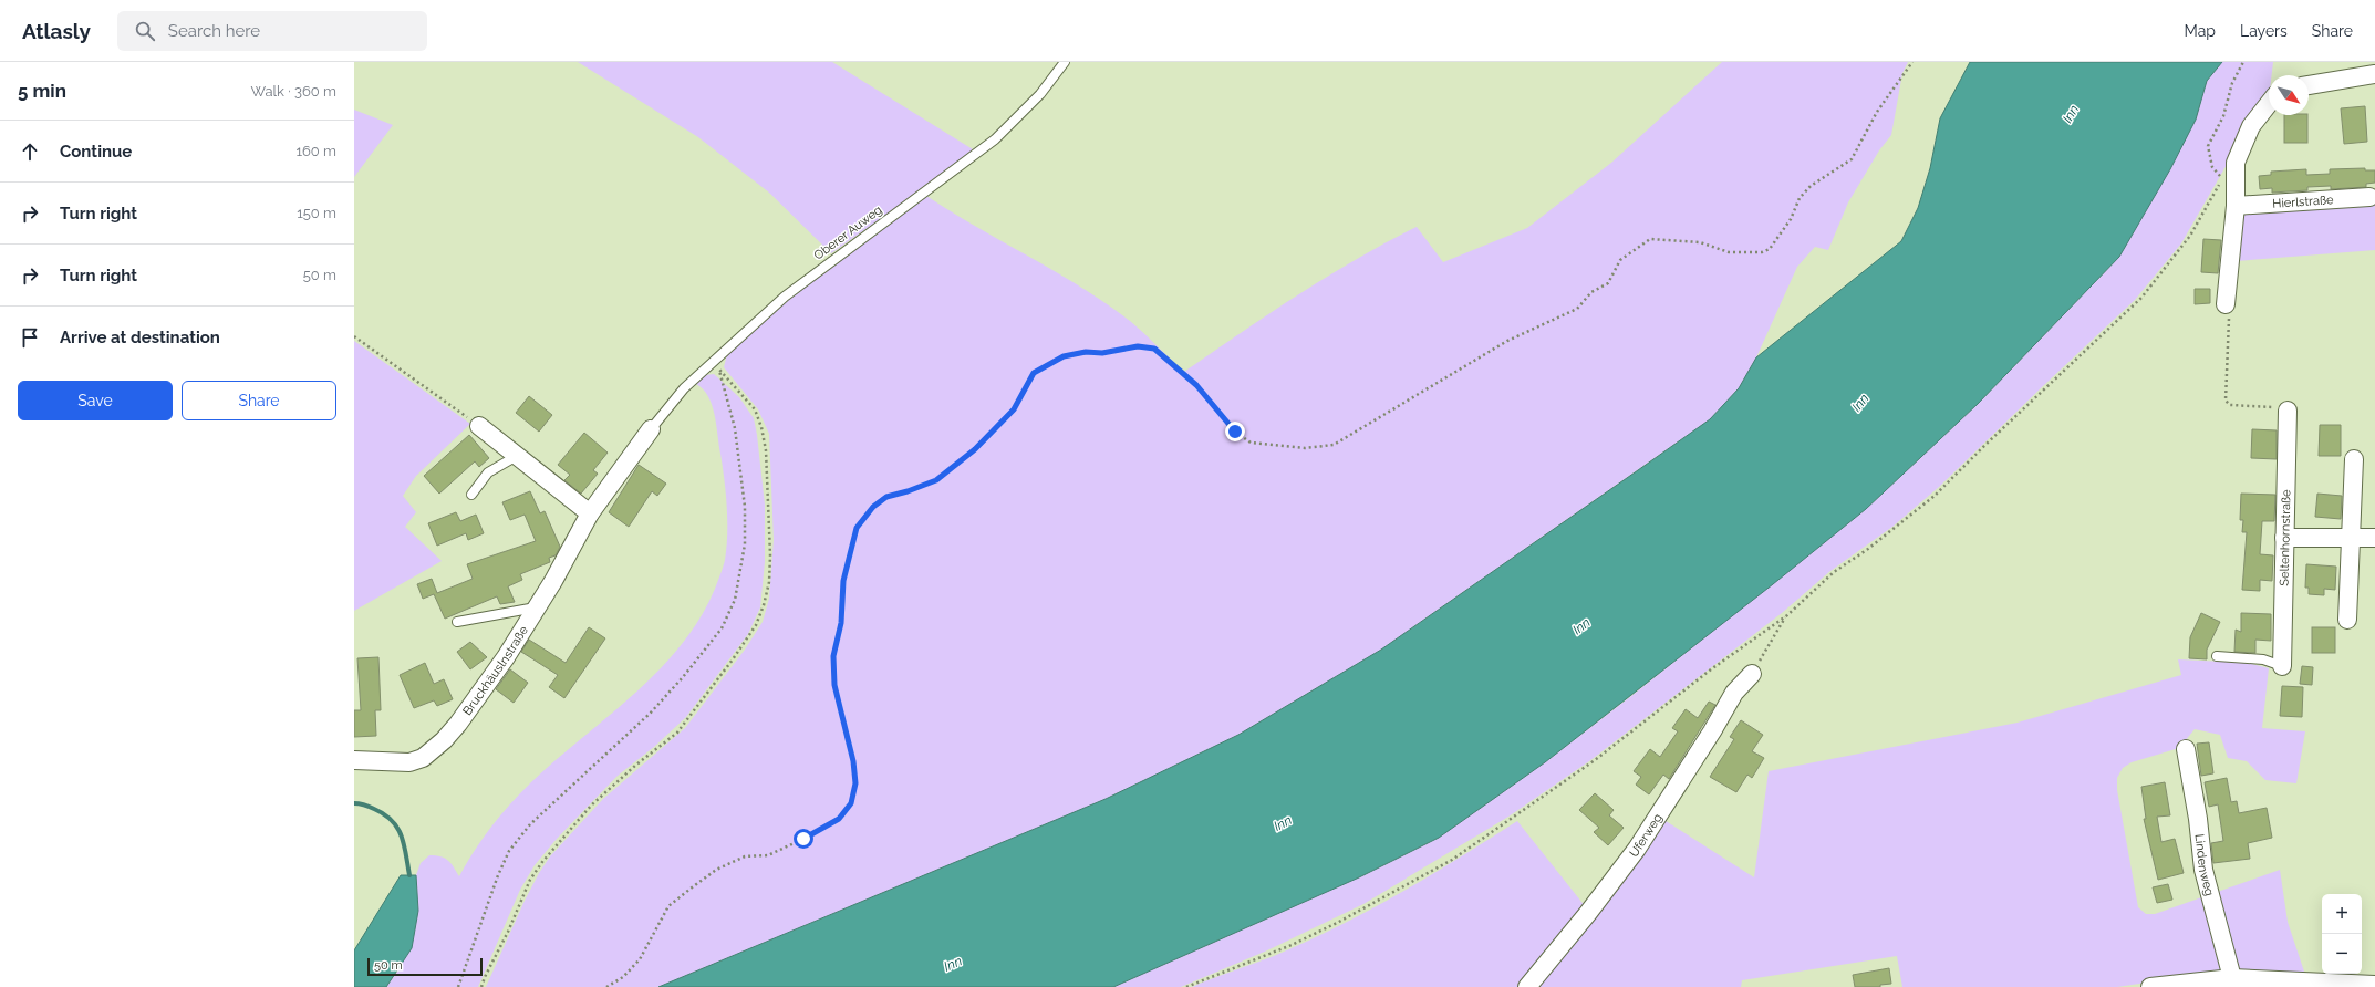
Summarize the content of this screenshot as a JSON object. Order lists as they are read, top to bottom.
{
  "streets": {
    "street": [
      "Hierlstraße",
      "Seltenhornstraße",
      "Bruckhäuslnstraße",
      "Uferweg",
      "Lindenweg"
    ],
    "lane": ["Oberer Auweg"]
  },
  "crossings": [
    ["Oberer Auweg", "Bruckhäuslnstraße"]
  ],
  "water": ["Inn"],
  "scale_bar": "50 m",
  "north": "bottom right",
  "page": {
    "header": "Atlasly",
    "search": "Search here",
    "nav": ["Map", "Layers", "Share"],
    "heading": ["5 min", "Walk · 360 m"],
    "list": [
      ["Continue", "160 m"],
      ["Turn right", "150 m"],
      ["Turn right", "50 m"],
      "Arrive at destination"
    ],
    "buttons": ["Save", "Share"],
    "map_buttons": ["+", "−"],
    "scale": "50 m"
  }
}
